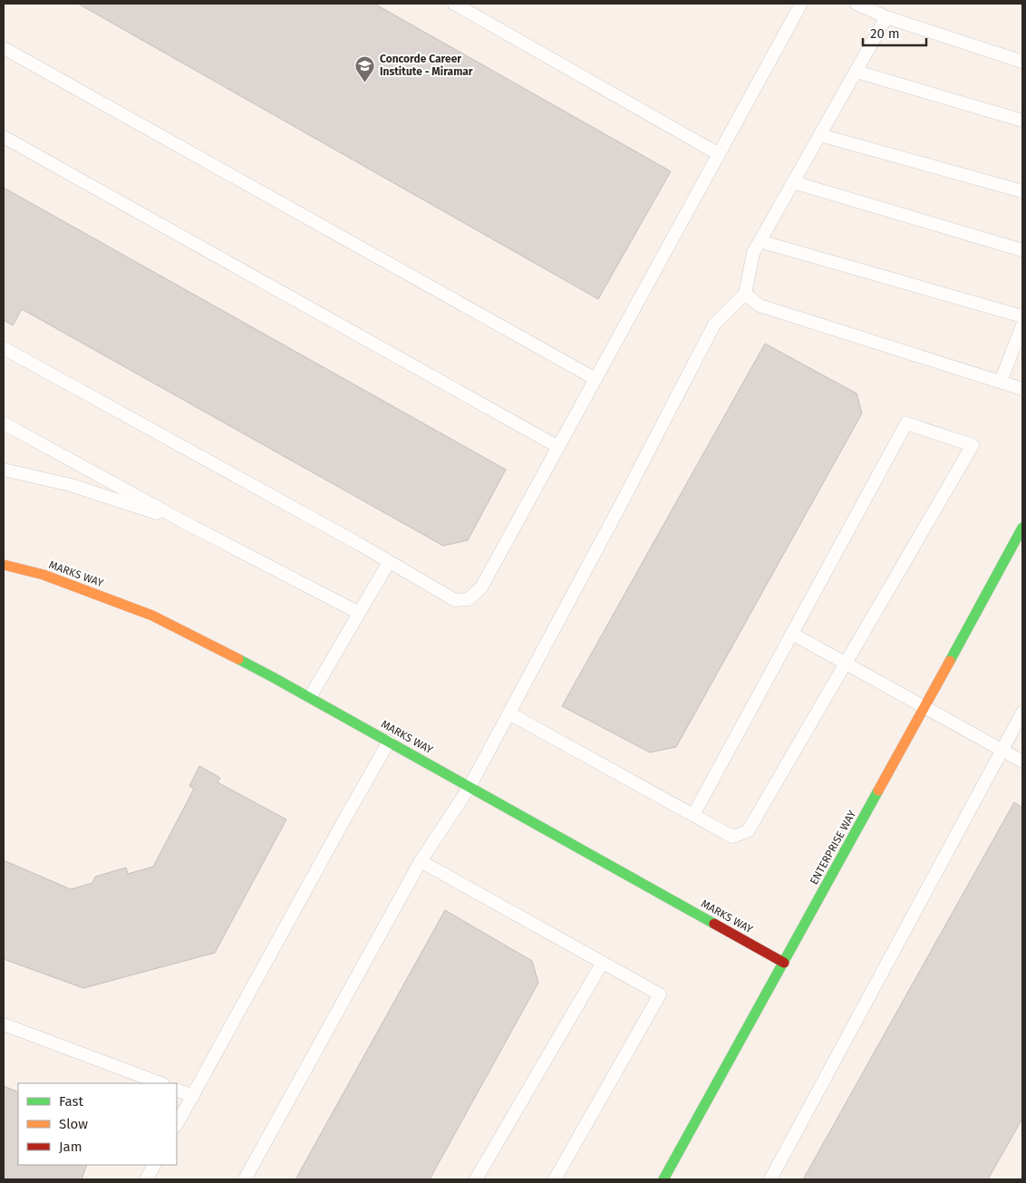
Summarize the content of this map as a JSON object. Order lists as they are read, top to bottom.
{
  "streets": {
    "street": ["MARKS WAY", "ENTERPRISE WAY"]
  },
  "crossings": [
    ["MARKS WAY", "ENTERPRISE WAY"]
  ],
  "places": {
    "school or university": ["Concorde Career Institute - Miramar"]
  },
  "legend": ["Fast", "Slow", "Jam"],
  "scale_bar": "20 m"
}
